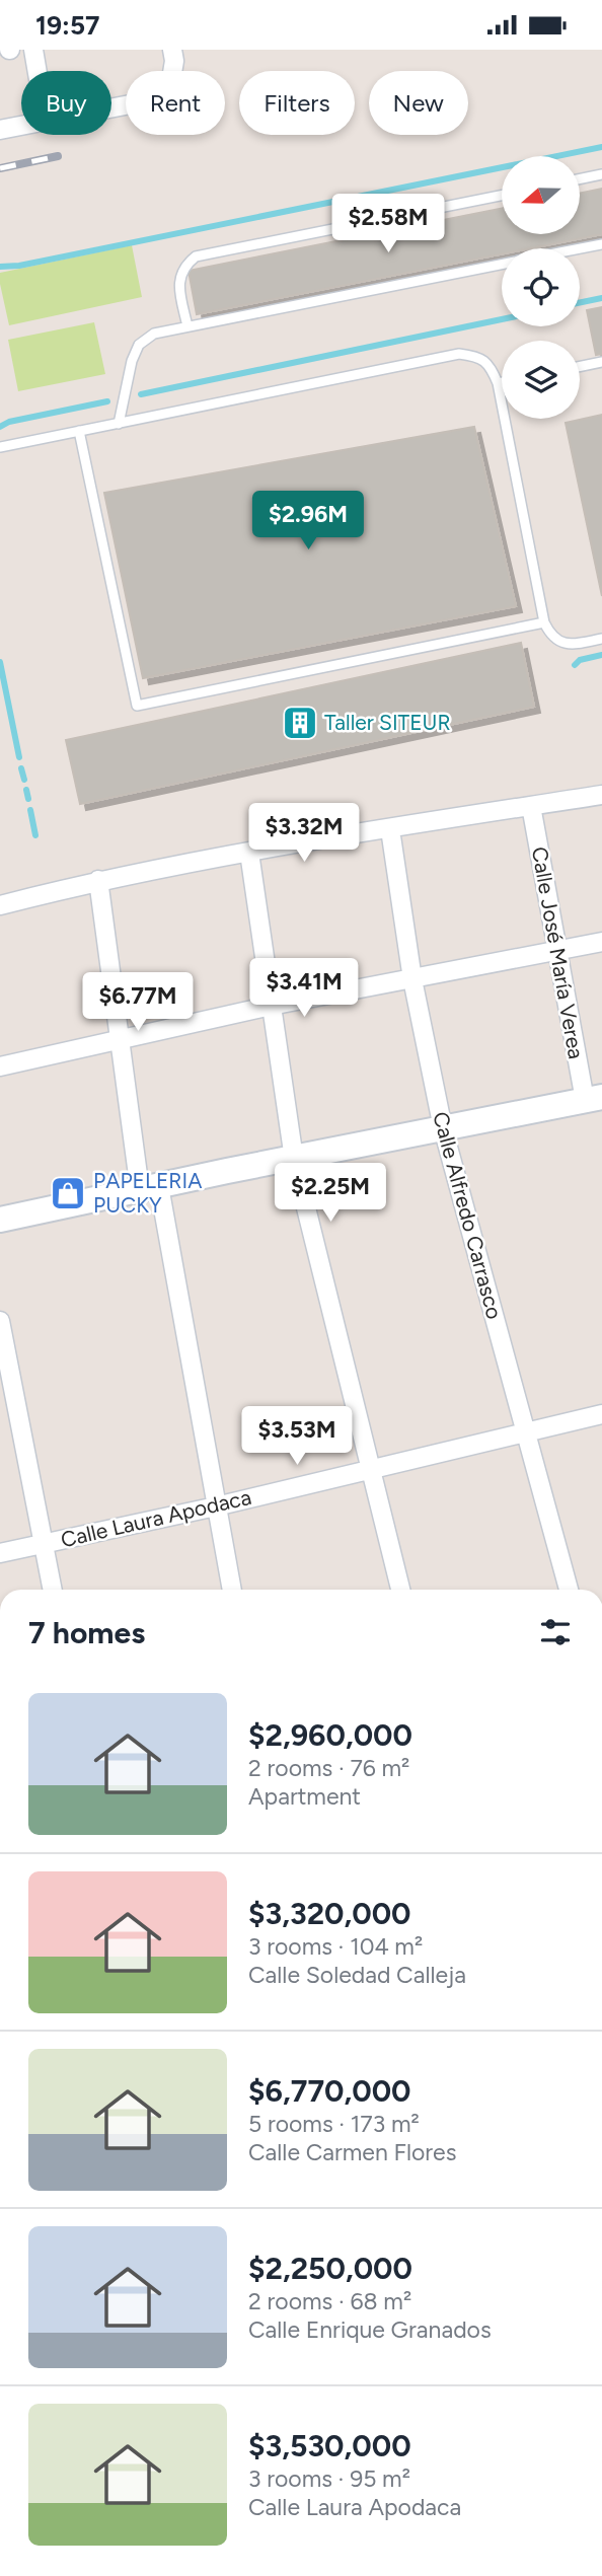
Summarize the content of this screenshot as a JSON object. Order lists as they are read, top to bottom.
{
  "streets": {
    "street": ["Calle José María Verea", "Calle Alfredo Carrasco", "Calle Laura Apodaca"]
  },
  "crossings": [
    ["Calle Alfredo Carrasco", "Calle Laura Apodaca"]
  ],
  "places": {
    "building": ["Taller SITEUR"],
    "shop": ["PAPELERIA PUCKY"]
  },
  "north": "left",
  "page": {
    "status": "19:57",
    "chip": [
      "Buy",
      "Rent",
      "Filters",
      "New"
    ],
    "price": [
      "$2.58M",
      "$2.96M",
      "$3.32M",
      "$3.41M",
      "$6.77M",
      "$2.25M",
      "$3.53M"
    ],
    "heading": "7 homes",
    "list": [
      {
        "name": "$2,960,000",
        "note": "2 rooms · 76 m² · Apartment"
      },
      {
        "name": "$3,320,000",
        "note": "3 rooms · 104 m² · Calle Soledad Calleja"
      },
      {
        "name": "$6,770,000",
        "note": "5 rooms · 173 m² · Calle Carmen Flores"
      },
      {
        "name": "$2,250,000",
        "note": "2 rooms · 68 m² · Calle Enrique Granados"
      },
      {
        "name": "$3,530,000",
        "note": "3 rooms · 95 m² · Calle Laura Apodaca"
      }
    ]
  }
}
